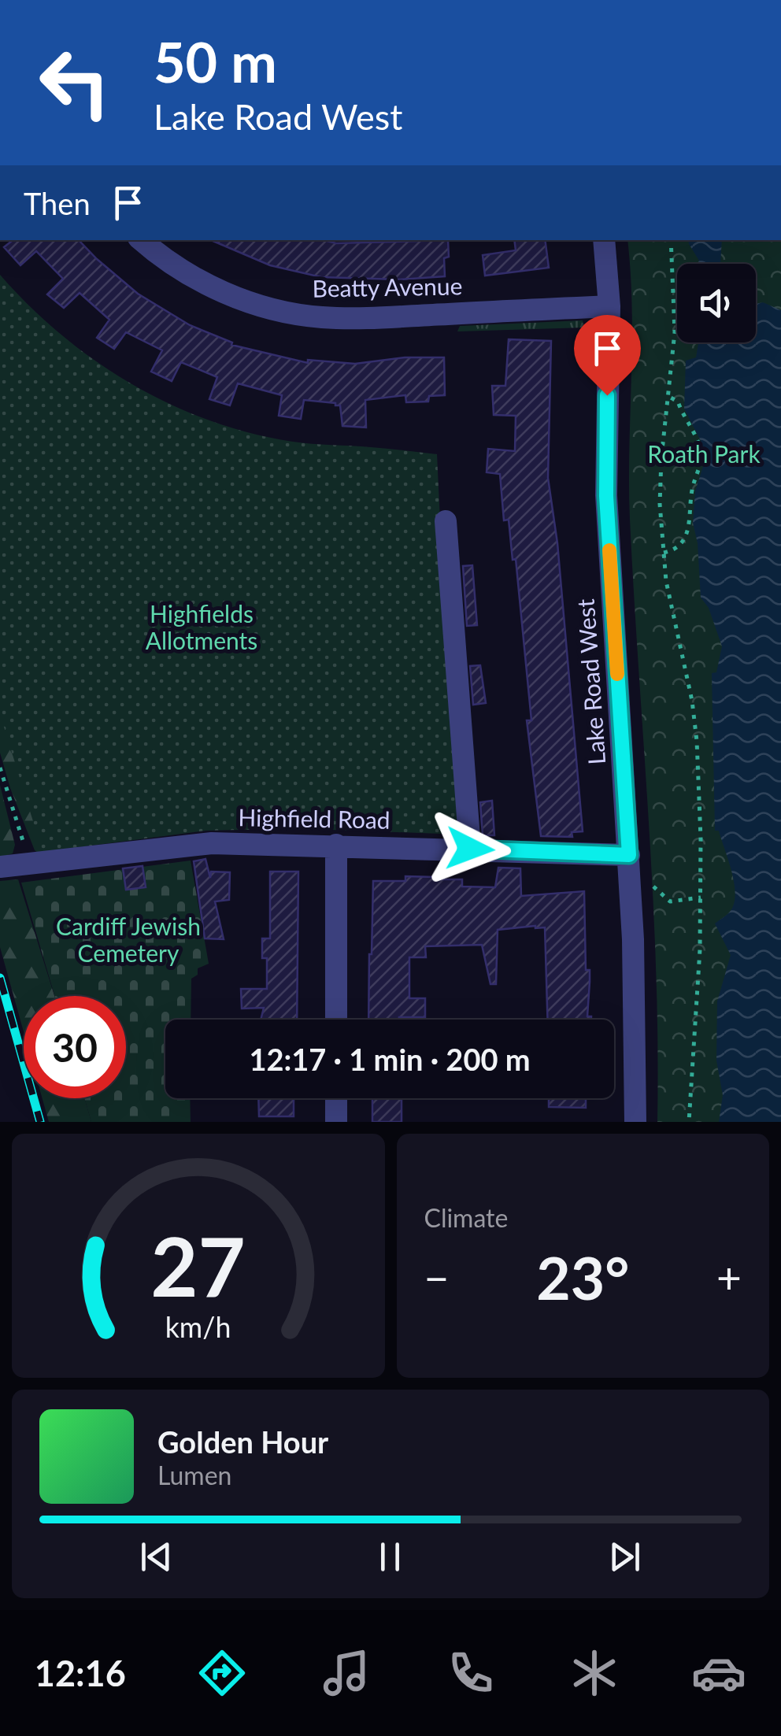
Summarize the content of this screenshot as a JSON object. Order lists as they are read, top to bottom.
{
  "streets": {
    "street": ["Beatty Avenue", "Lake Road West", "Highfield Road"]
  },
  "crossings": [
    ["Beatty Avenue", "Lake Road West"],
    ["Lake Road West", "Highfield Road"]
  ],
  "parks": ["Roath Park", "Highfields Allotments", "Cardiff Jewish Cemetery"],
  "page": {
    "turn": ["50 m", "Lake Road West"],
    "then": "Then",
    "limit": "30",
    "trip": "12:17 · 1 min · 200 m",
    "tile": "Climate",
    "heat": ["−", "23°", "+"],
    "song": ["Golden Hour", "Lumen"],
    "tabs": "12:16",
    "gauge": ["27", "km/h"]
  }
}
